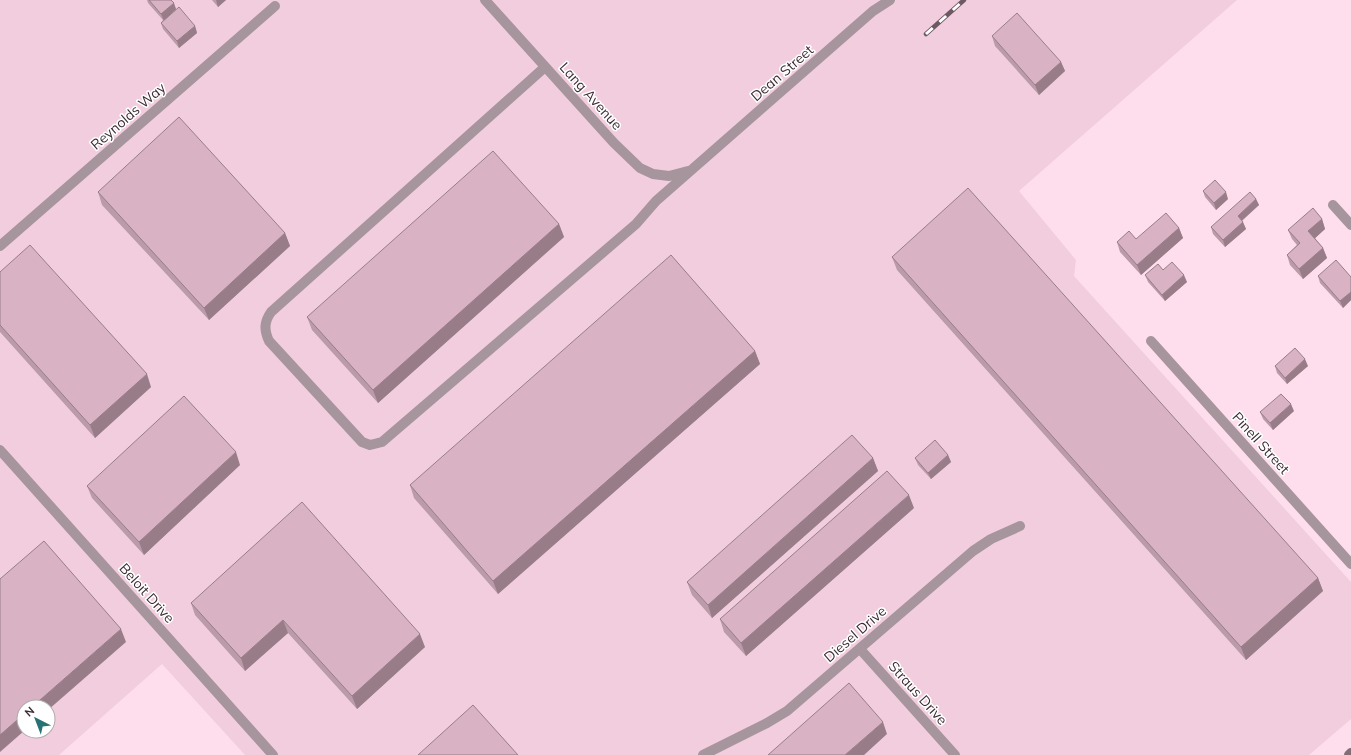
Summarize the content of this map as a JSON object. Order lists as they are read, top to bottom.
{
  "streets": {
    "street": [
      "Dean Street",
      "Lang Avenue",
      "Reynolds Way",
      "Pinell Street",
      "Beloit Drive",
      "Diesel Drive",
      "Straus Drive"
    ]
  },
  "crossings": [
    ["Dean Street", "Lang Avenue"],
    ["Diesel Drive", "Straus Drive"]
  ],
  "north": "top left"
}
